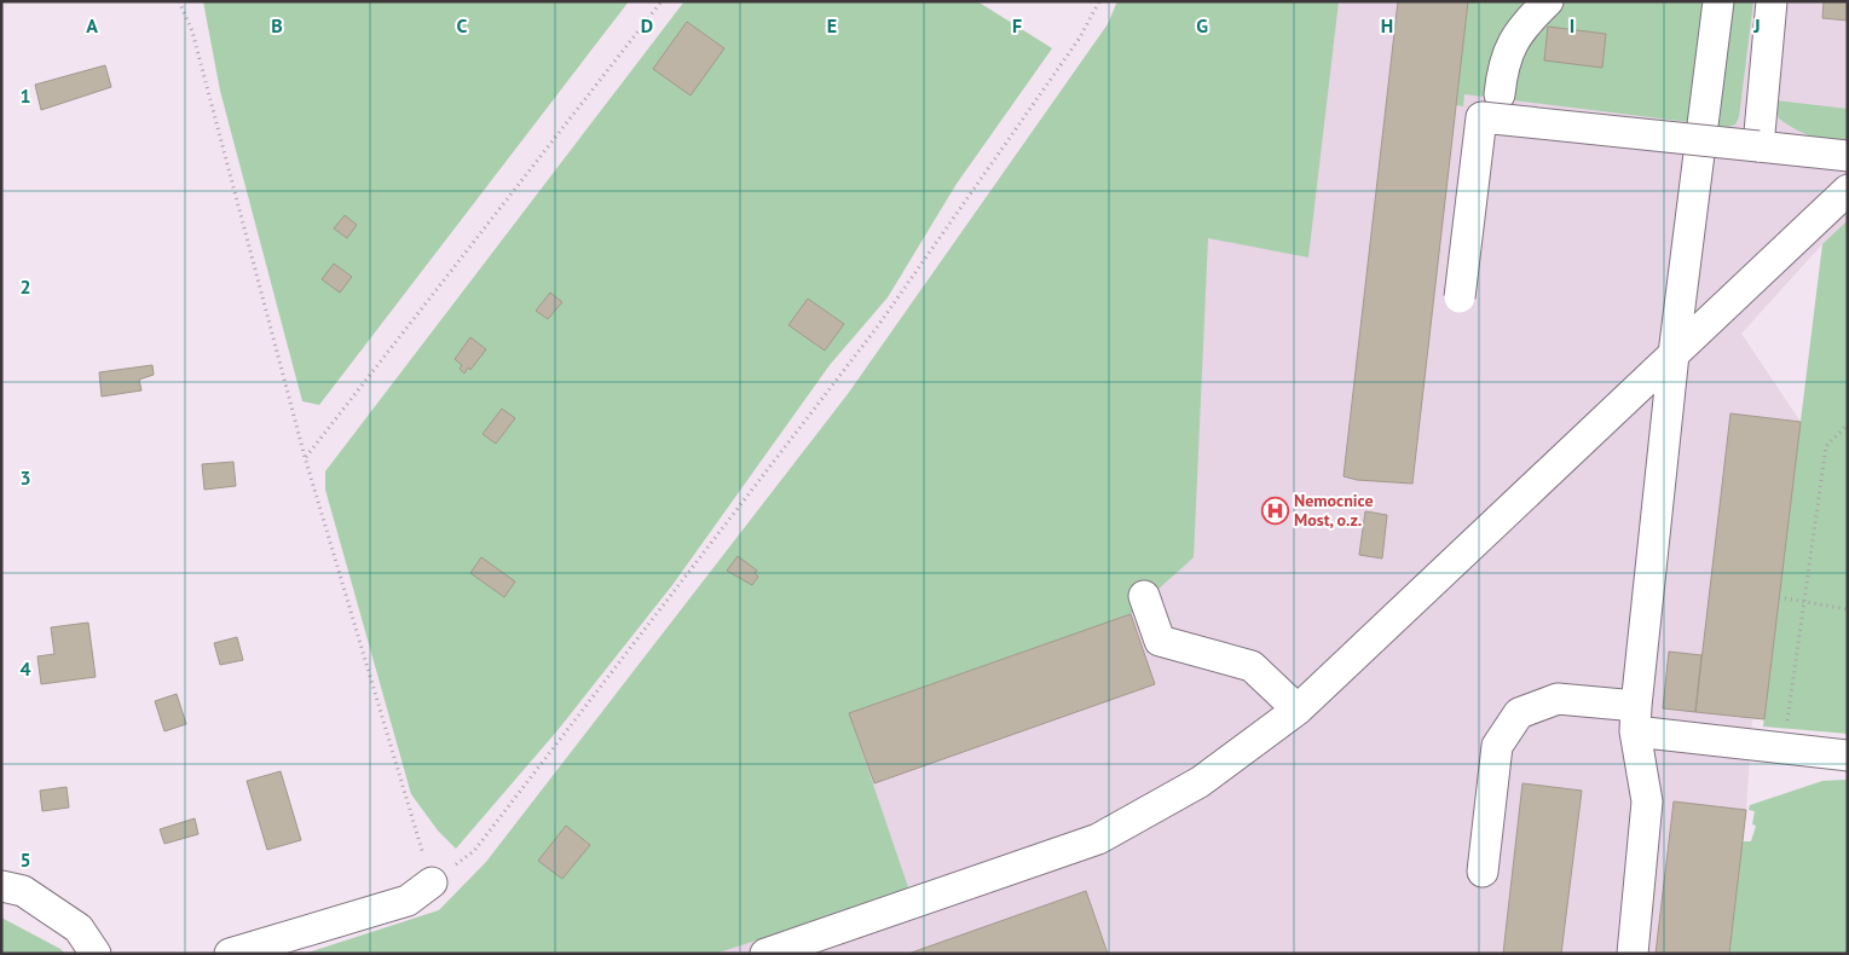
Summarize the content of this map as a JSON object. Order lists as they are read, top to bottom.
{
  "places": {
    "hospital": ["Nemocnice Most, o.z."]
  },
  "grid": {
    "columns": [
      "A",
      "B",
      "C",
      "D",
      "E",
      "F",
      "G",
      "H",
      "I",
      "J"
    ],
    "rows": [
      "1",
      "2",
      "3",
      "4",
      "5"
    ]
  }
}
